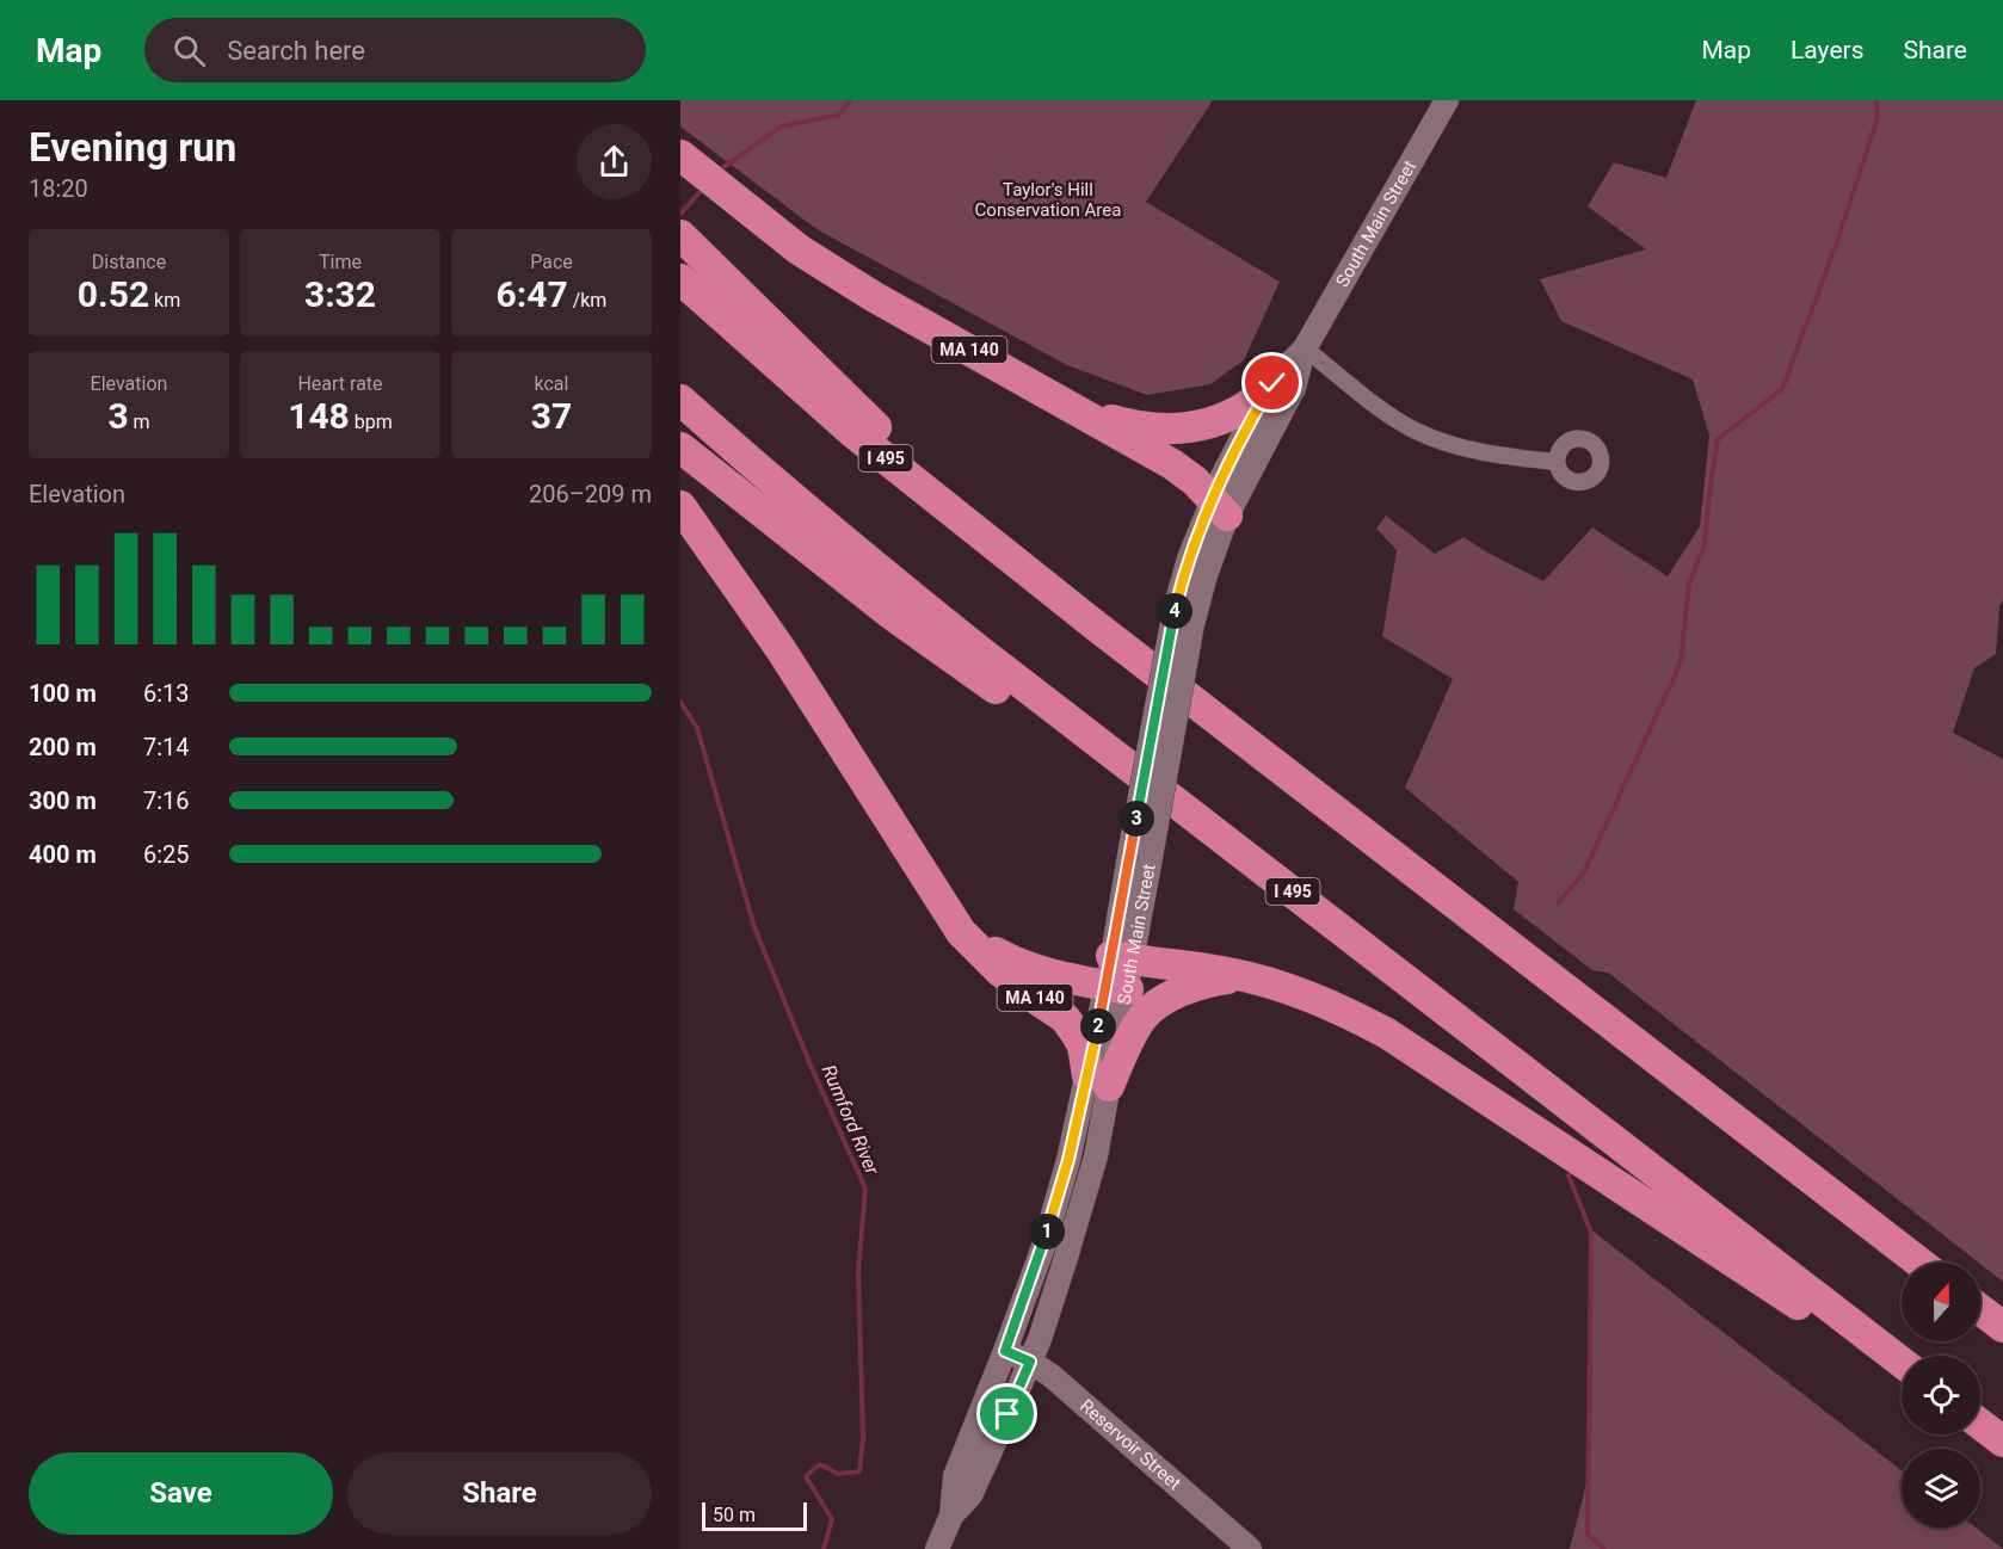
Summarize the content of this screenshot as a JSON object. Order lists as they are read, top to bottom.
{
  "streets": {
    "highway": ["MA 140", "I 495"],
    "main road": ["South Main Street", "Reservoir Street"]
  },
  "crossings": [
    ["South Main Street", "MA 140"],
    ["South Main Street", "Reservoir Street"]
  ],
  "water": ["Rumford River"],
  "parks": ["Taylor's Hill Conservation Area"],
  "scale_bar": "50 m",
  "north": "top",
  "page": {
    "header": "Map",
    "search": "Search here",
    "nav": ["Map", "Layers", "Share"],
    "heading": ["Evening run", "18:20"],
    "stats": [
      ["Distance", "0.52 km"],
      ["Time", "3:32"],
      ["Pace", "6:47 /km"],
      ["Elevation", "3 m"],
      ["Heart rate", "148 bpm"],
      ["kcal", "37"]
    ],
    "chart": ["Elevation", "206–209 m"],
    "pins": [
      "4",
      "3",
      "2",
      "1"
    ],
    "list": [
      {
        "name": "100 m",
        "note": "6:13"
      },
      {
        "name": "200 m",
        "note": "7:14"
      },
      {
        "name": "300 m",
        "note": "7:16"
      },
      {
        "name": "400 m",
        "note": "6:25"
      }
    ],
    "buttons": ["Save", "Share"],
    "scale": "50 m"
  }
}
